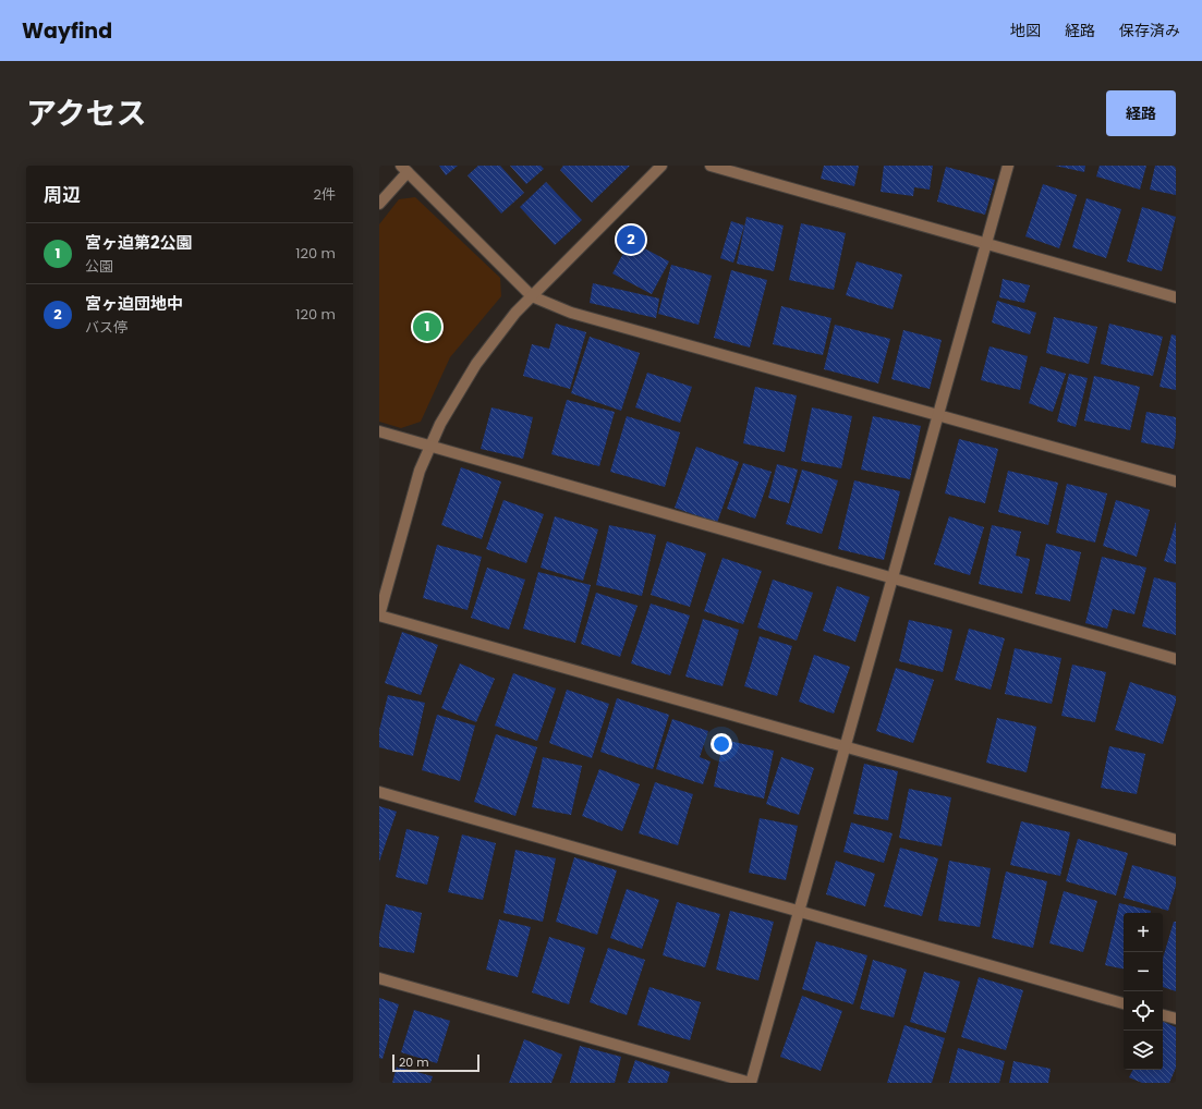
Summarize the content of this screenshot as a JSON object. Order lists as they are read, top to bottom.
{
  "scale_bar": "20 m",
  "page": {
    "header": "Wayfind",
    "nav": ["地図", "経路", "保存済み"],
    "title": "アクセス",
    "buttons": "経路",
    "heading": ["周辺", "2件"],
    "list": [
      {
        "mark": "1",
        "name": "宮ヶ迫第2公園",
        "note": "公園",
        "value": "120 m"
      },
      {
        "mark": "2",
        "name": "宮ヶ迫団地中",
        "note": "バス停",
        "value": "120 m"
      }
    ],
    "pins": ["2", "1"],
    "map_buttons": ["+", "−"],
    "scale": "20 m"
  }
}
